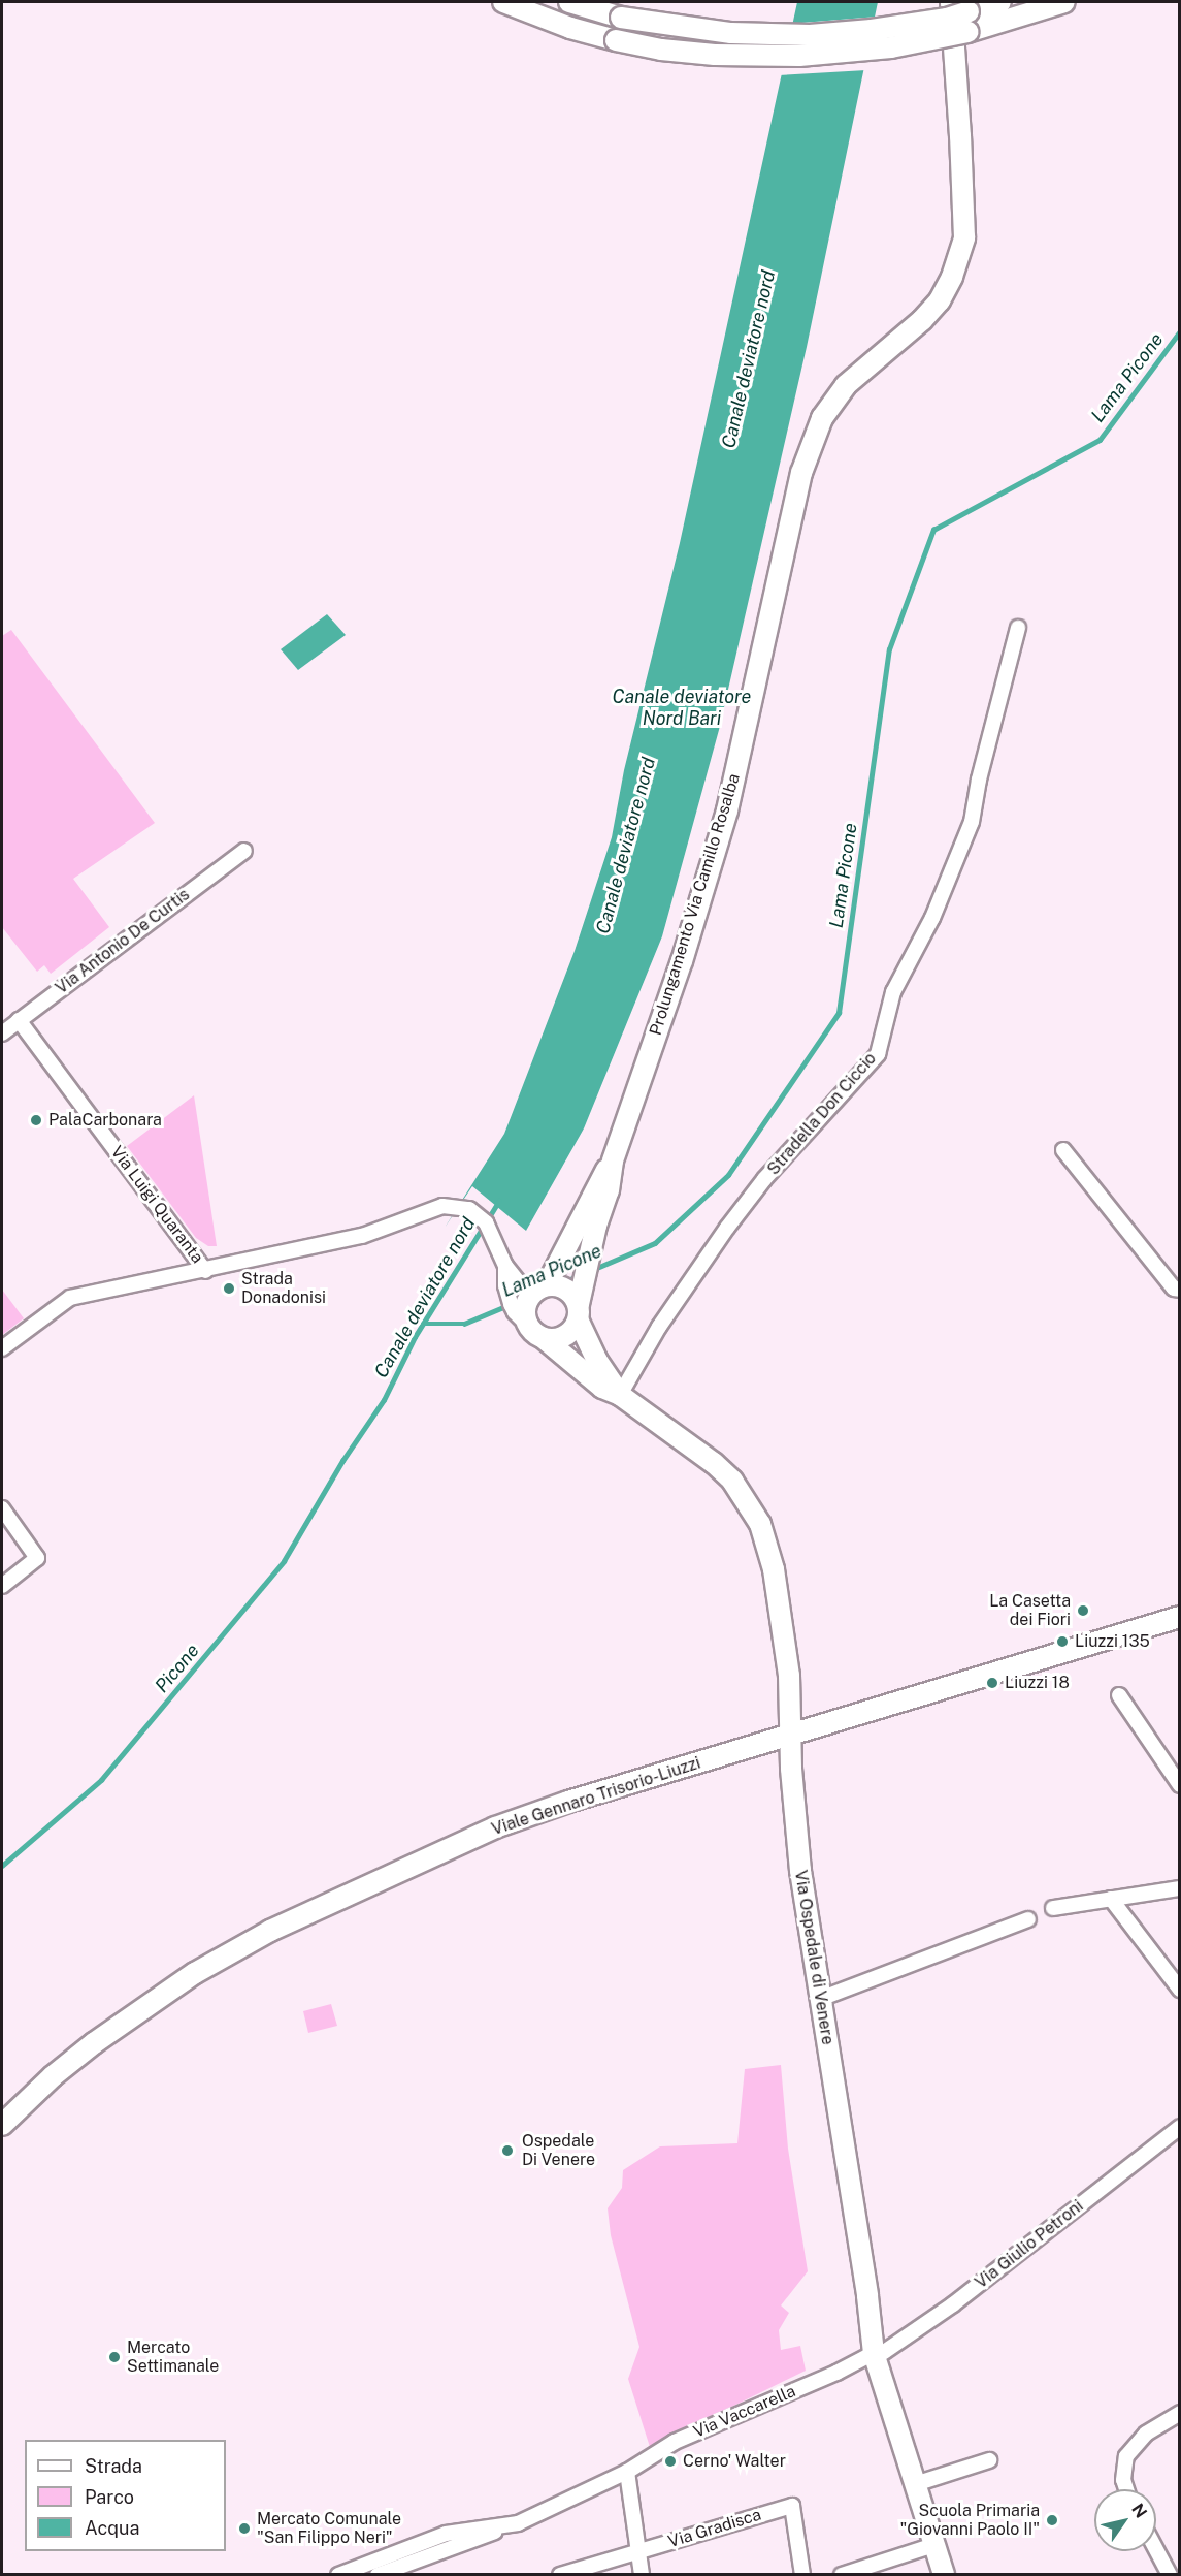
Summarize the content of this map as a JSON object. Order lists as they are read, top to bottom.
{
  "streets": {
    "street": [
      "Prolungamento Via Camillo Rosalba",
      "Via Antonio De Curtis",
      "Stradella Don Ciccio",
      "Via Luigi Quaranta",
      "Viale Gennaro Trisorio-Liuzzi",
      "Via Ospedale di Venere",
      "Via Giulio Petroni",
      "Via Vaccarella",
      "Via Gradisca"
    ]
  },
  "crossings": [
    ["Prolungamento Via Camillo Rosalba", "Via Ospedale di Venere"],
    ["Via Antonio De Curtis", "Via Luigi Quaranta"],
    ["Stradella Don Ciccio", "Via Ospedale di Venere"],
    ["Viale Gennaro Trisorio-Liuzzi", "Via Ospedale di Venere"],
    ["Via Ospedale di Venere", "Via Giulio Petroni"],
    ["Via Ospedale di Venere", "Via Vaccarella"],
    ["Via Giulio Petroni", "Via Vaccarella"]
  ],
  "water": [
    "Canale deviatore nord",
    "Lama Picone",
    "Canale deviatore Nord Bari",
    "Picone"
  ],
  "places": [
    "PalaCarbonara",
    "Strada Donadonisi",
    "La Casetta dei Fiori",
    "Liuzzi 135",
    "Liuzzi 18",
    "Ospedale Di Venere",
    "Mercato Settimanale",
    "Cerno' Walter",
    "Scuola Primaria \"Giovanni Paolo II\"",
    "Mercato Comunale \"San Filippo Neri\""
  ],
  "legend": ["Strada", "Parco", "Acqua"],
  "north": "top right"
}
